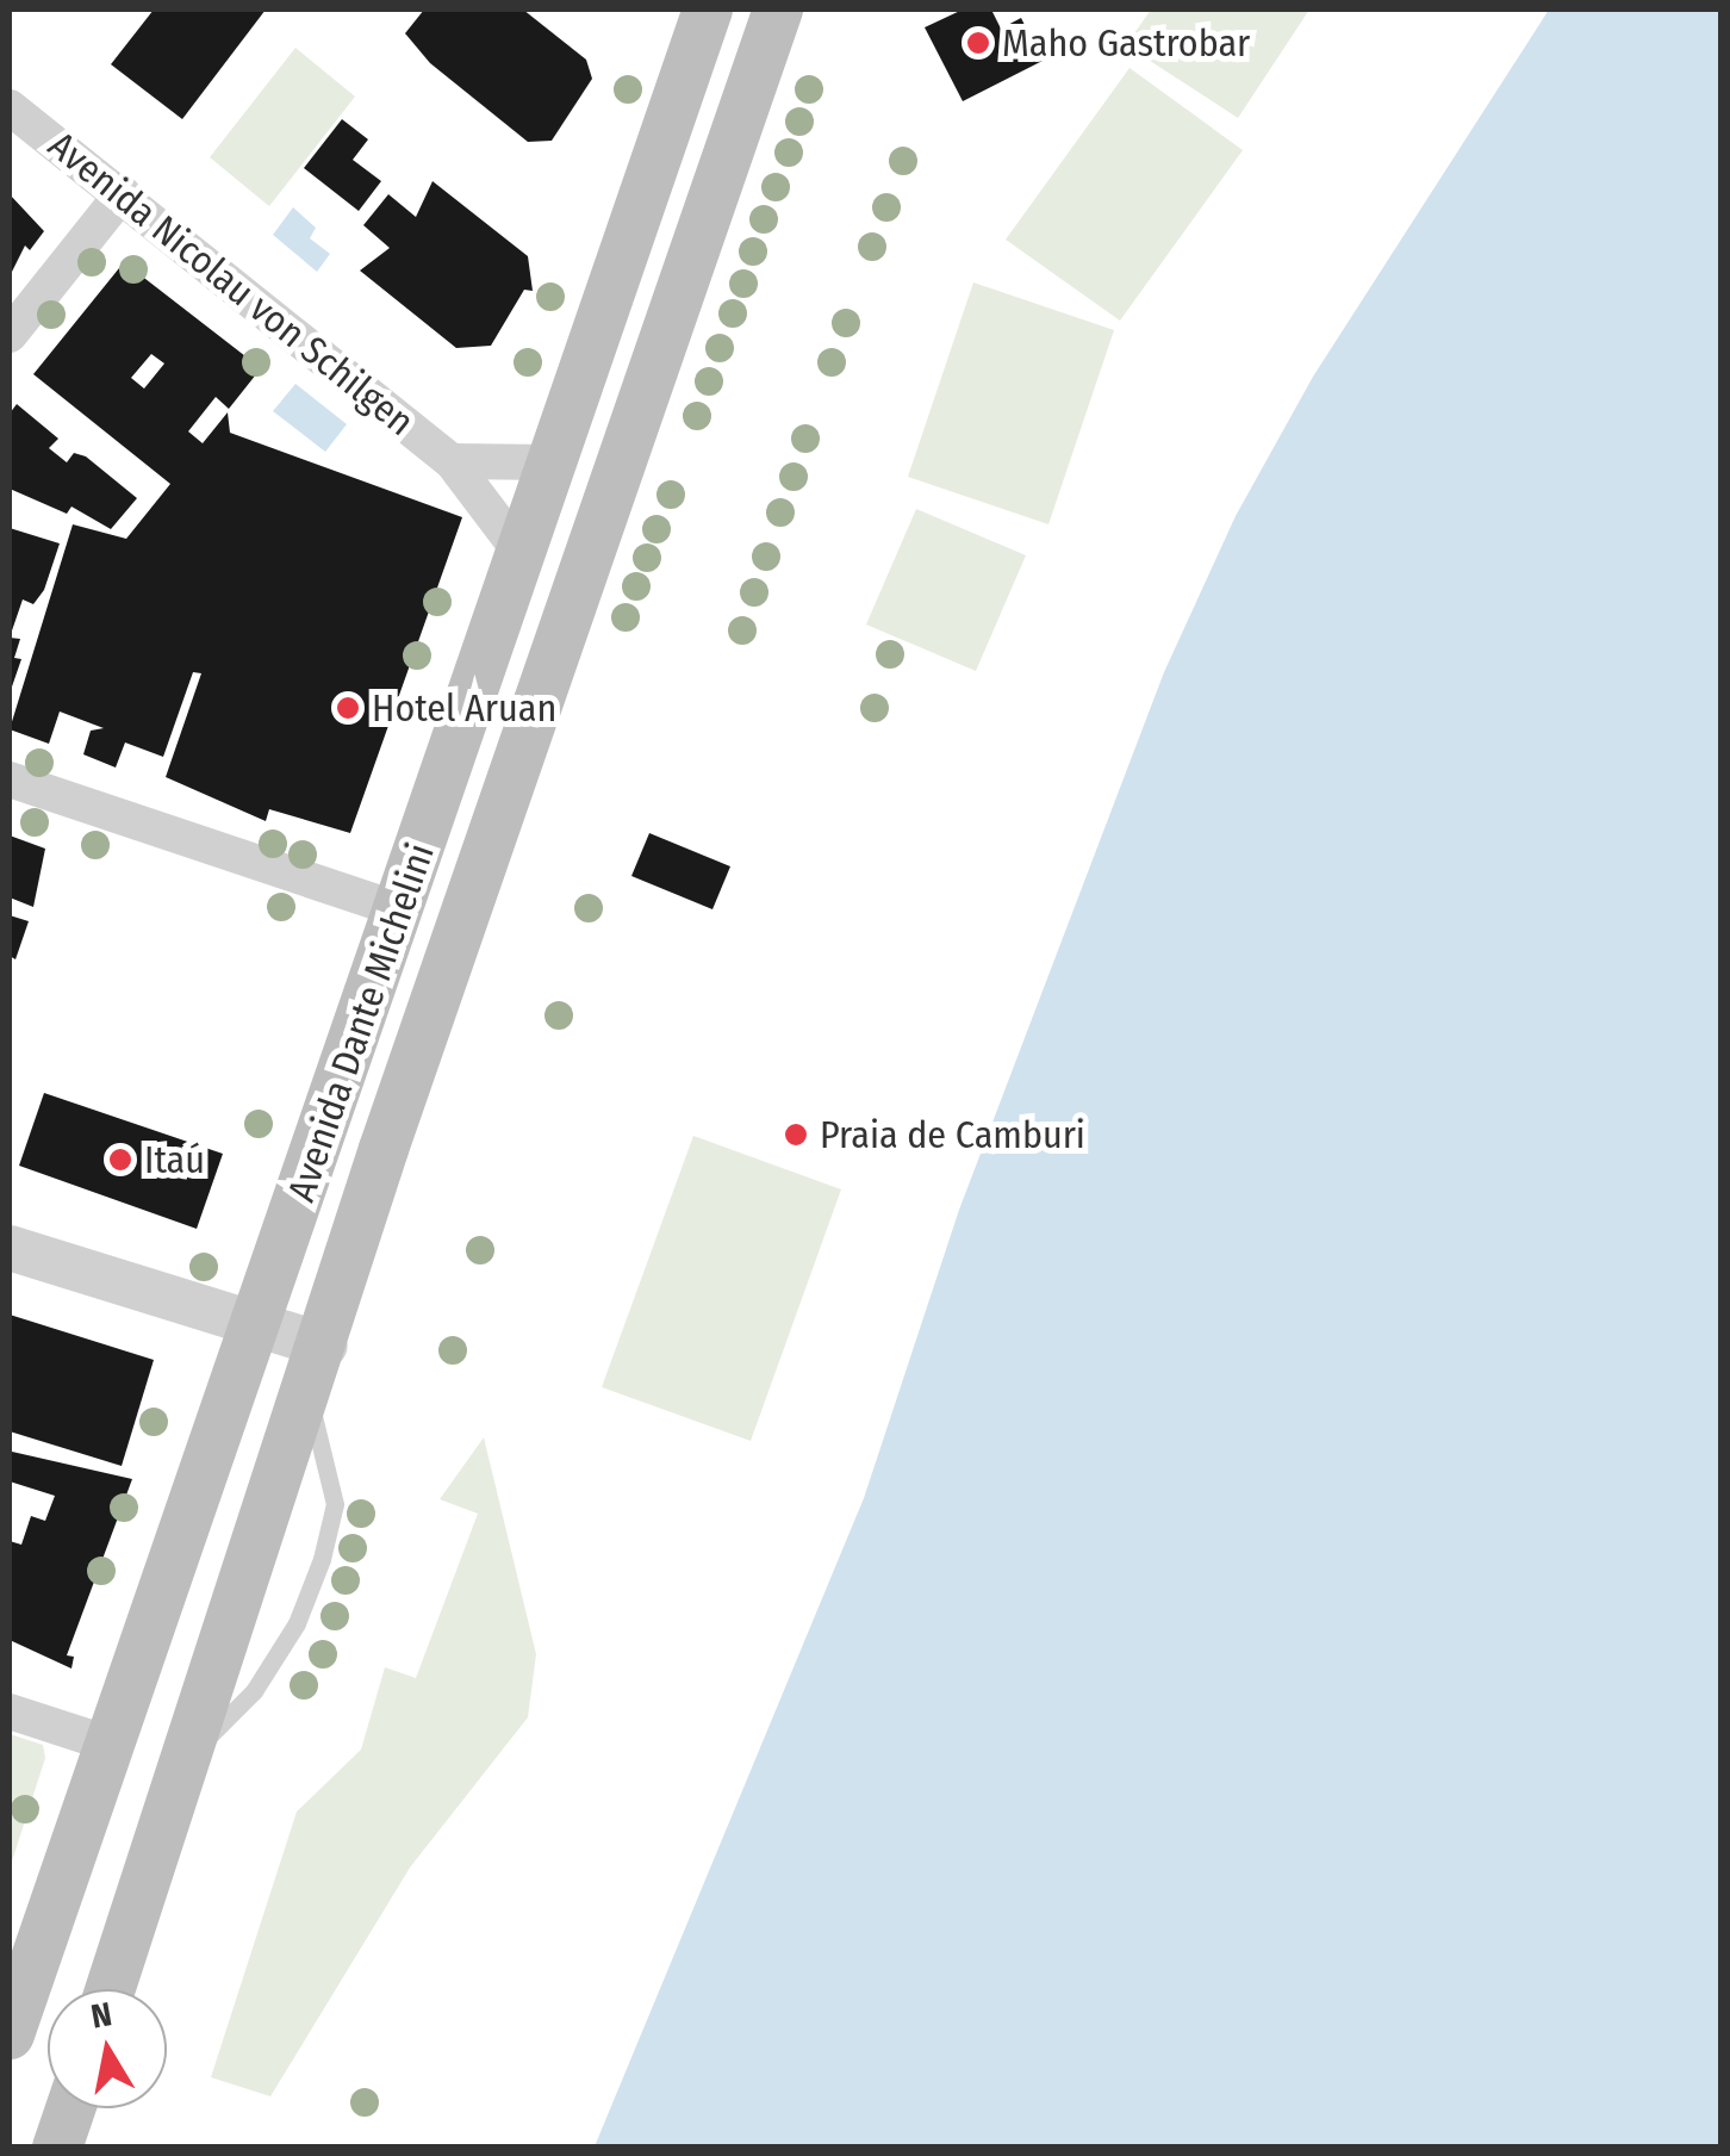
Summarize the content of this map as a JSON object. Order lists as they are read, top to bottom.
{
  "streets": {
    "main road": ["Avenida Dante Michelini"],
    "street": ["Avenida Nicolau von Schilgen"]
  },
  "crossings": [
    ["Avenida Nicolau von Schilgen", "Avenida Dante Michelini"]
  ],
  "places": [
    "Maho Gastrobar",
    "Hotel Aruan",
    "Praia de Camburi",
    "Itaú"
  ],
  "north": "top"
}
